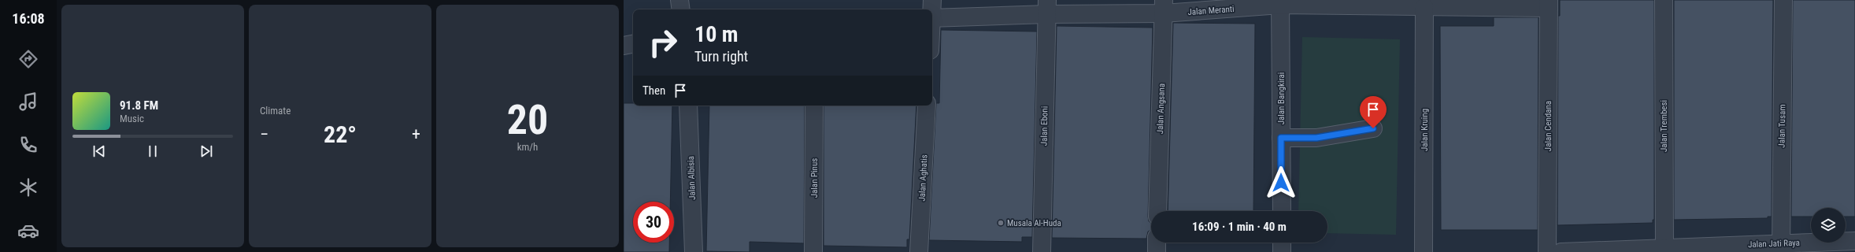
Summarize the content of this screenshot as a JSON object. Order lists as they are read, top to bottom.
{
  "streets": {
    "street": [
      "Jalan Meranti",
      "Jalan Bangkirai",
      "Jalan Angsana",
      "Jalan Eboni",
      "Jalan Cendana",
      "Jalan Trembesi",
      "Jalan Tusam",
      "Jalan Kruing",
      "Jalan Albisia",
      "Jalan Pinus",
      "Jalan Aghatis",
      "Jalan Jati Raya"
    ]
  },
  "crossings": [
    ["Jalan Meranti", "Jalan Bangkirai"],
    ["Jalan Meranti", "Jalan Angsana"],
    ["Jalan Meranti", "Jalan Eboni"],
    ["Jalan Meranti", "Jalan Cendana"],
    ["Jalan Meranti", "Jalan Kruing"],
    ["Jalan Trembesi", "Jalan Jati Raya"],
    ["Jalan Tusam", "Jalan Jati Raya"]
  ],
  "places": ["Musala Al-Huda"],
  "page": {
    "tabs": "16:08",
    "tile": [
      "Climate",
      ["20", "km/h"]
    ],
    "turn": ["10 m", "Turn right"],
    "then": "Then",
    "song": ["91.8 FM", "Music"],
    "heat": ["−", "22°", "+"],
    "limit": "30",
    "trip": "16:09 · 1 min · 40 m"
  }
}
